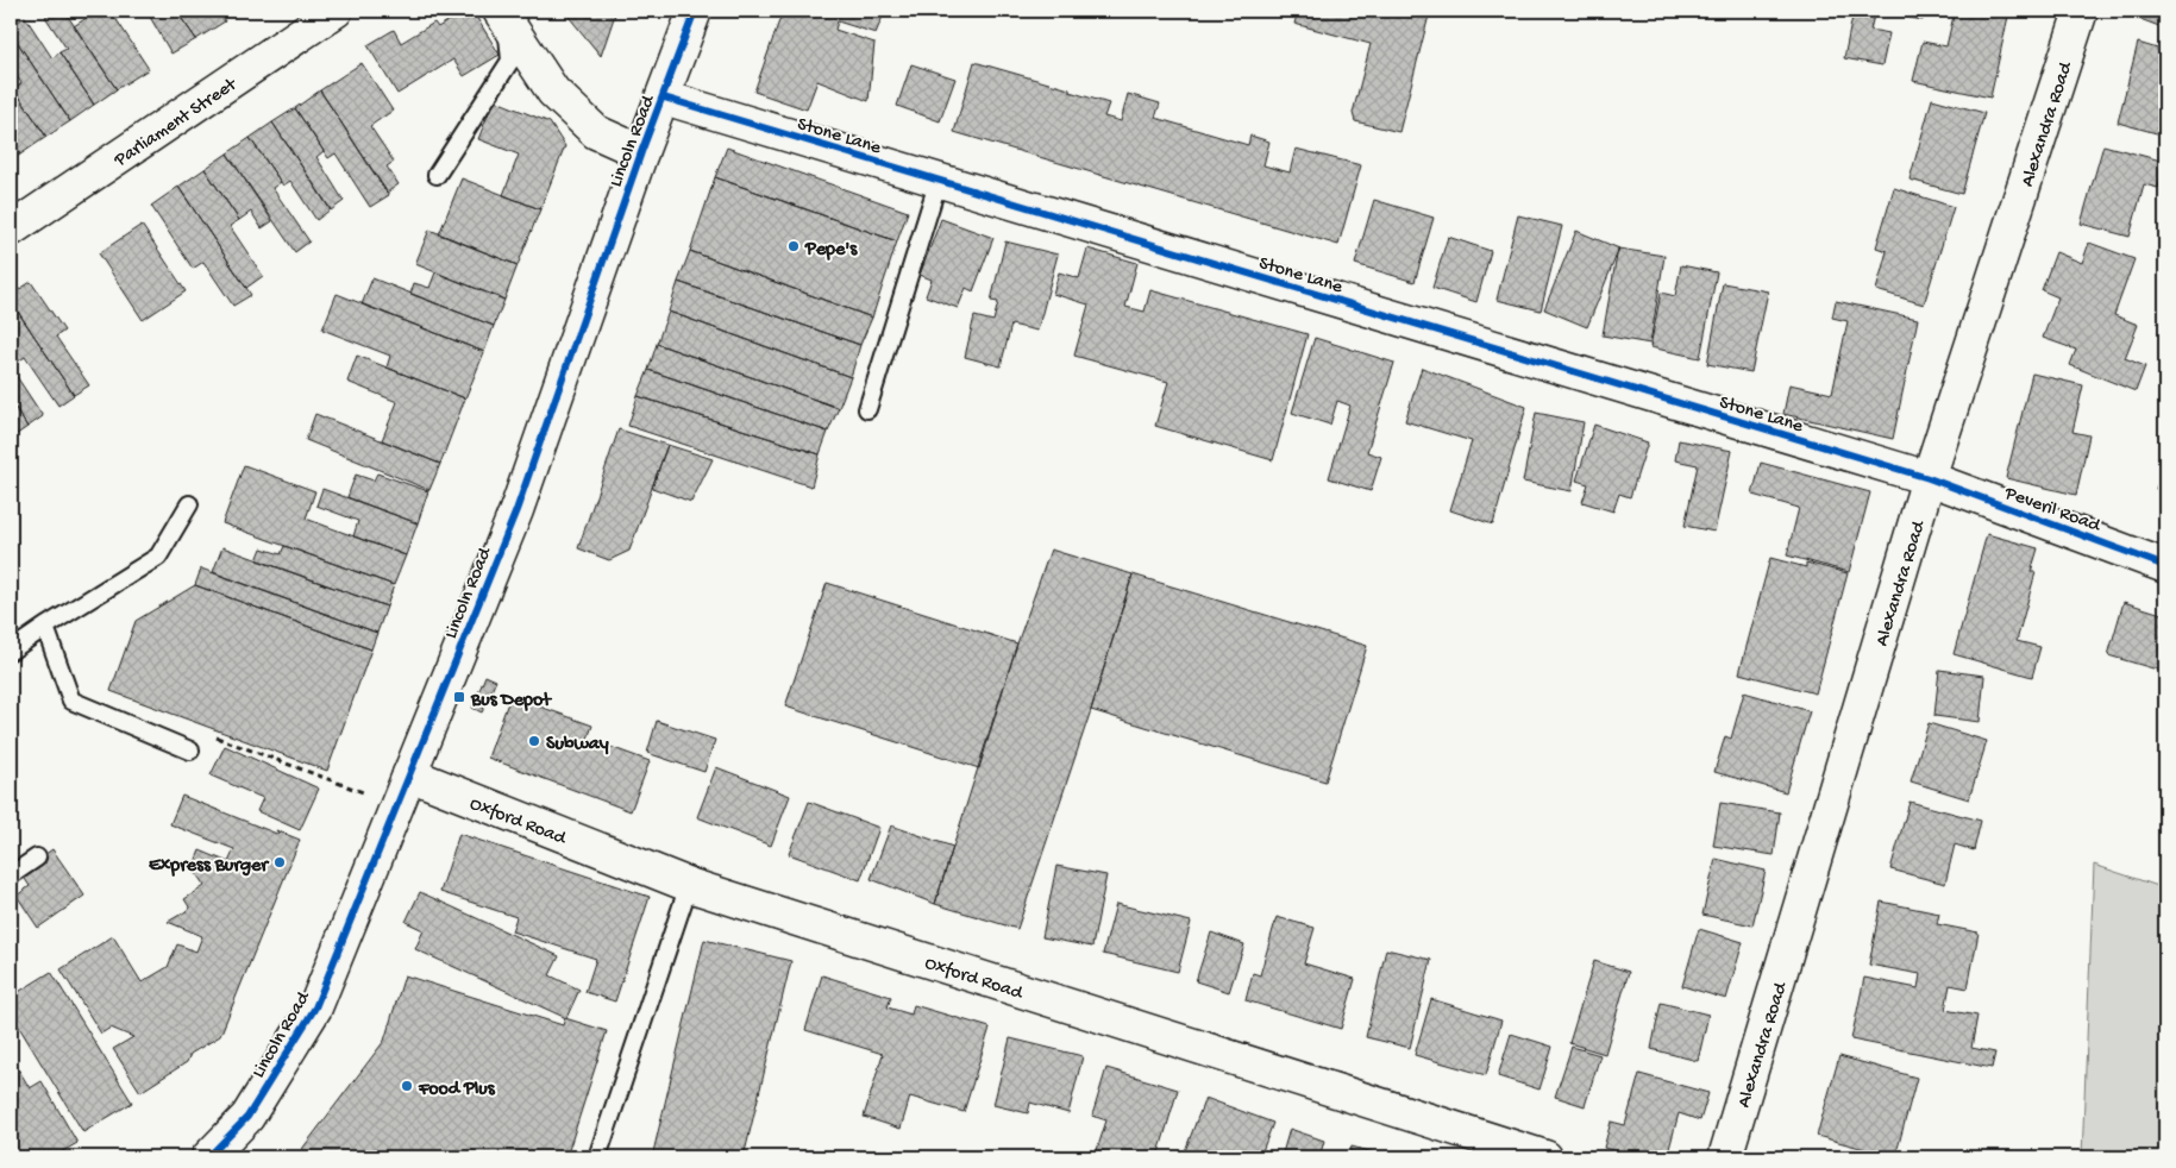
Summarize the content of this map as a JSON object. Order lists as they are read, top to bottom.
{
  "streets": {
    "street": [
      "Parliament Street",
      "Alexandra Road",
      "Stone Lane",
      "Lincoln Road",
      "Peveril Road",
      "Oxford Road"
    ]
  },
  "crossings": [
    ["Alexandra Road", "Stone Lane"],
    ["Alexandra Road", "Peveril Road"],
    ["Stone Lane", "Lincoln Road"],
    ["Stone Lane", "Peveril Road"],
    ["Lincoln Road", "Oxford Road"]
  ],
  "places": {
    "other": [
      "Pepe's",
      "Subway",
      "Express Burger",
      "Food Plus"
    ],
    "transit": ["Bus Depot"]
  }
}
